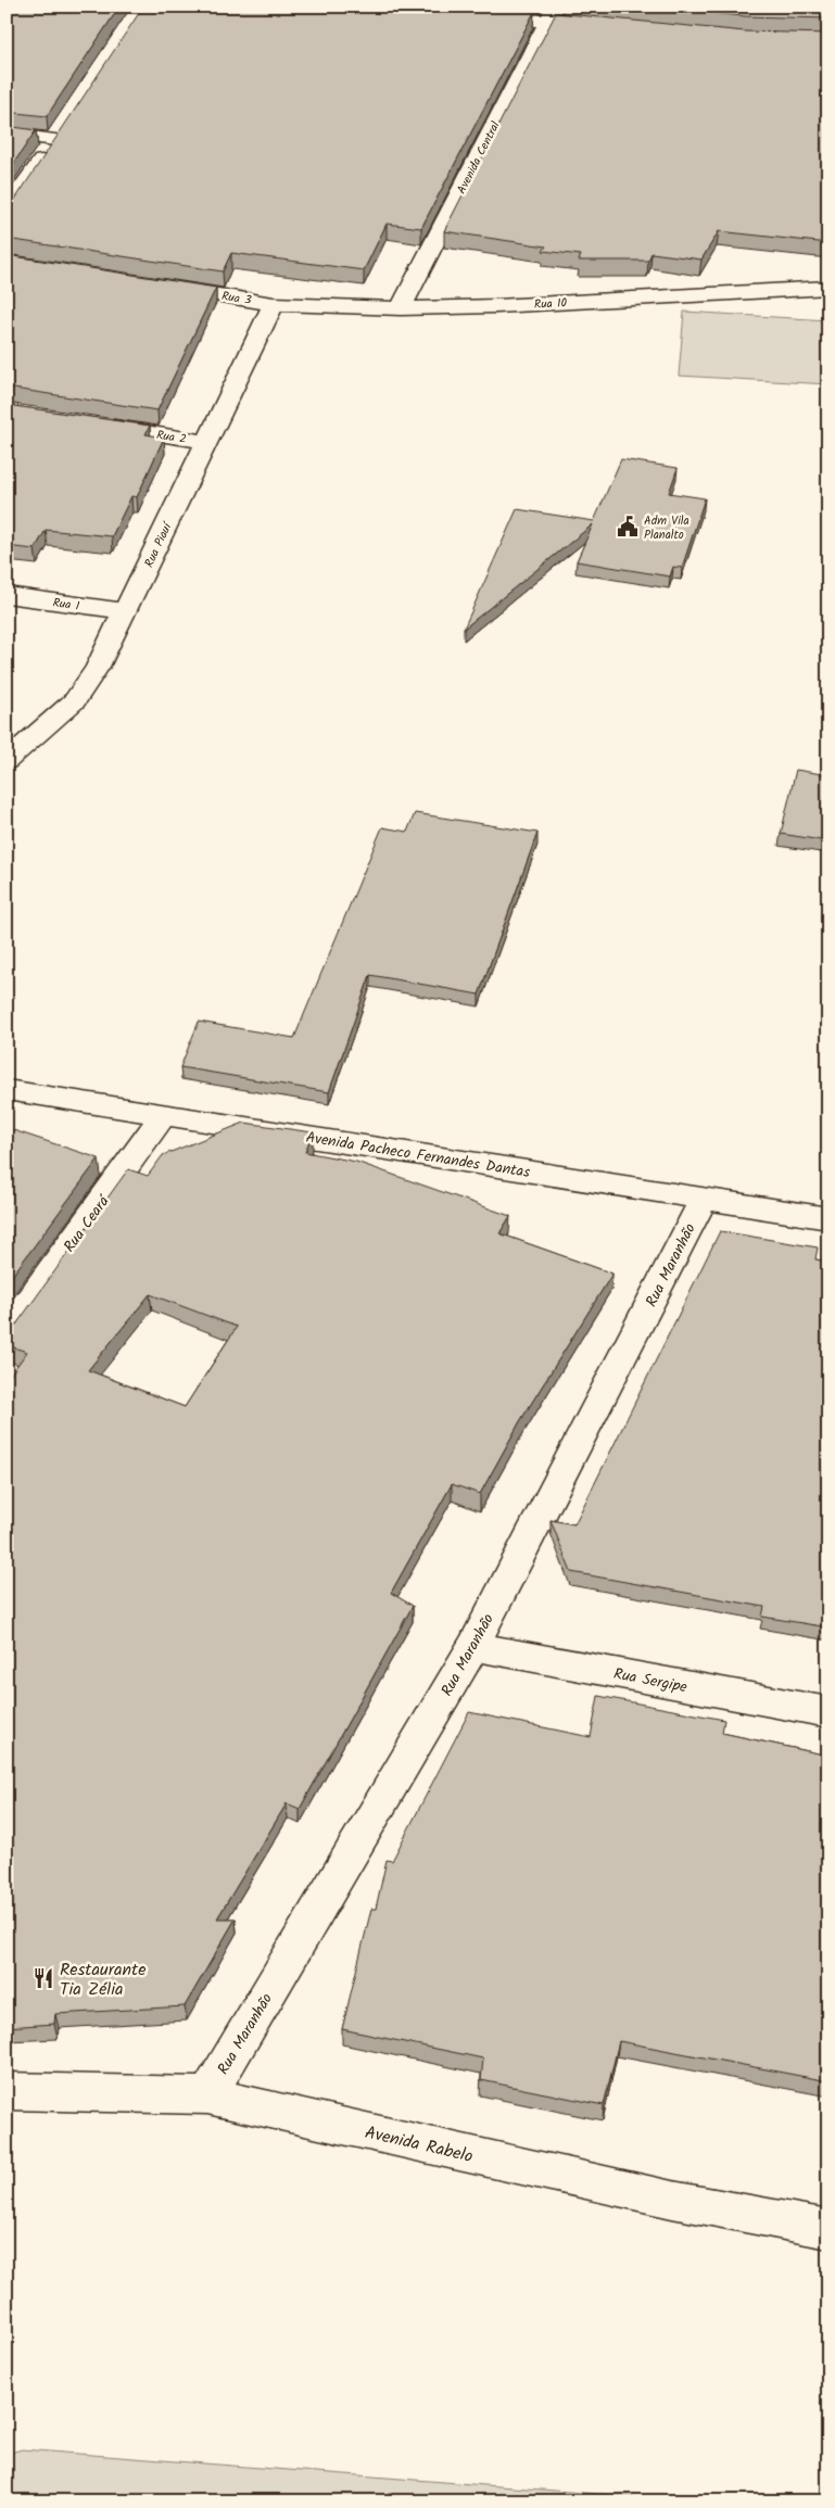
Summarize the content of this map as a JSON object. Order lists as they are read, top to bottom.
{
  "streets": {
    "street": [
      "Avenida Central",
      "Rua 3",
      "Rua 10",
      "Rua 2",
      "Rua Piauí",
      "Rua 1",
      "Avenida Pacheco Fernandes Dantas",
      "Rua Ceará",
      "Rua Maranhão",
      "Rua Sergipe",
      "Avenida Rabelo"
    ]
  },
  "crossings": [
    ["Avenida Central", "Rua 10"],
    ["Rua 3", "Rua 10"],
    ["Rua 3", "Rua Piauí"],
    ["Rua 10", "Rua Piauí"],
    ["Rua 2", "Rua Piauí"],
    ["Rua Piauí", "Rua 1"],
    ["Avenida Pacheco Fernandes Dantas", "Rua Ceará"],
    ["Avenida Pacheco Fernandes Dantas", "Rua Maranhão"],
    ["Rua Maranhão", "Rua Sergipe"],
    ["Rua Maranhão", "Avenida Rabelo"]
  ],
  "places": {
    "public building": ["Adm Vila Planalto"],
    "restaurant": ["Restaurante Tia Zélia"]
  }
}
